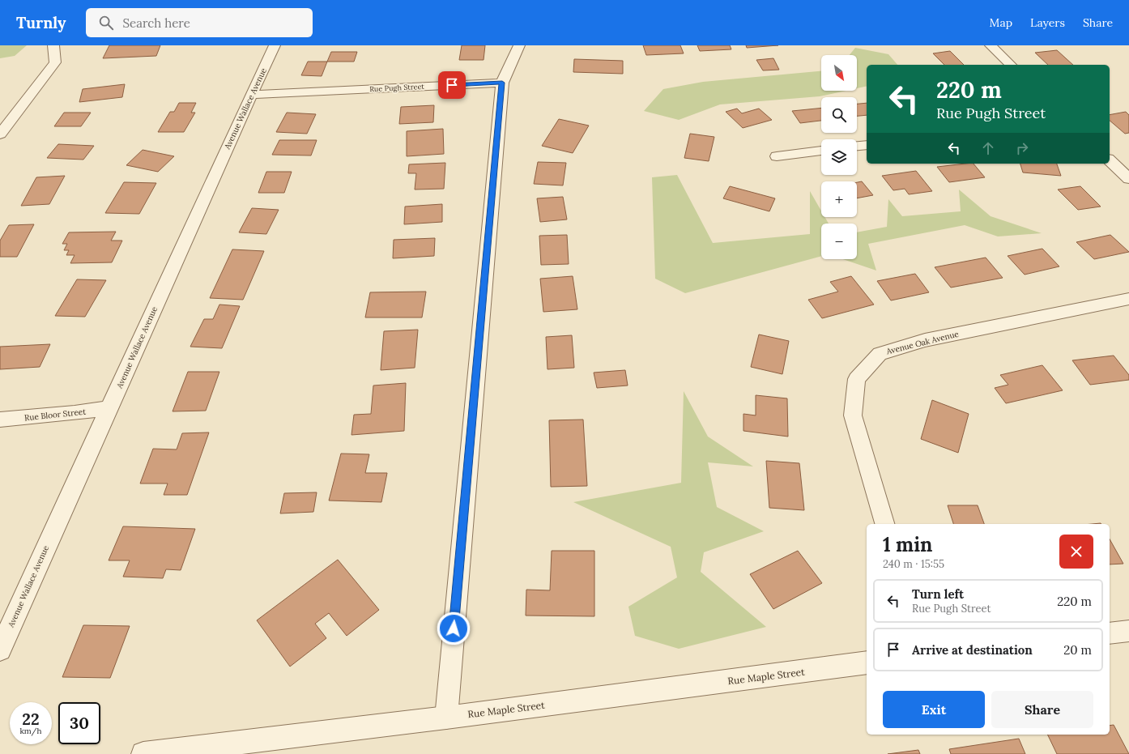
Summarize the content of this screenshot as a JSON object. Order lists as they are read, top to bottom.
{
  "streets": {
    "street": [
      "Rue Pugh Street",
      "Avenue Wallace Avenue",
      "Avenue Oak Avenue",
      "Rue Bloor Street",
      "Rue Maple Street"
    ]
  },
  "crossings": [
    ["Rue Pugh Street", "Avenue Wallace Avenue"],
    ["Avenue Wallace Avenue", "Rue Bloor Street"]
  ],
  "north": "bottom right",
  "page": {
    "header": "Turnly",
    "search": "Search here",
    "nav": ["Map", "Layers", "Share"],
    "map_buttons": ["+", "−"],
    "turn": ["220 m", "Rue Pugh Street"],
    "heading": ["1 min", "240 m · 15:55"],
    "list": [
      {
        "name": "Turn left",
        "note": "Rue Pugh Street",
        "value": "220 m"
      },
      {
        "name": "Arrive at destination",
        "value": "20 m"
      }
    ],
    "buttons": ["Exit", "Share"],
    "speed": "22 km/h",
    "limit": "30"
  }
}
